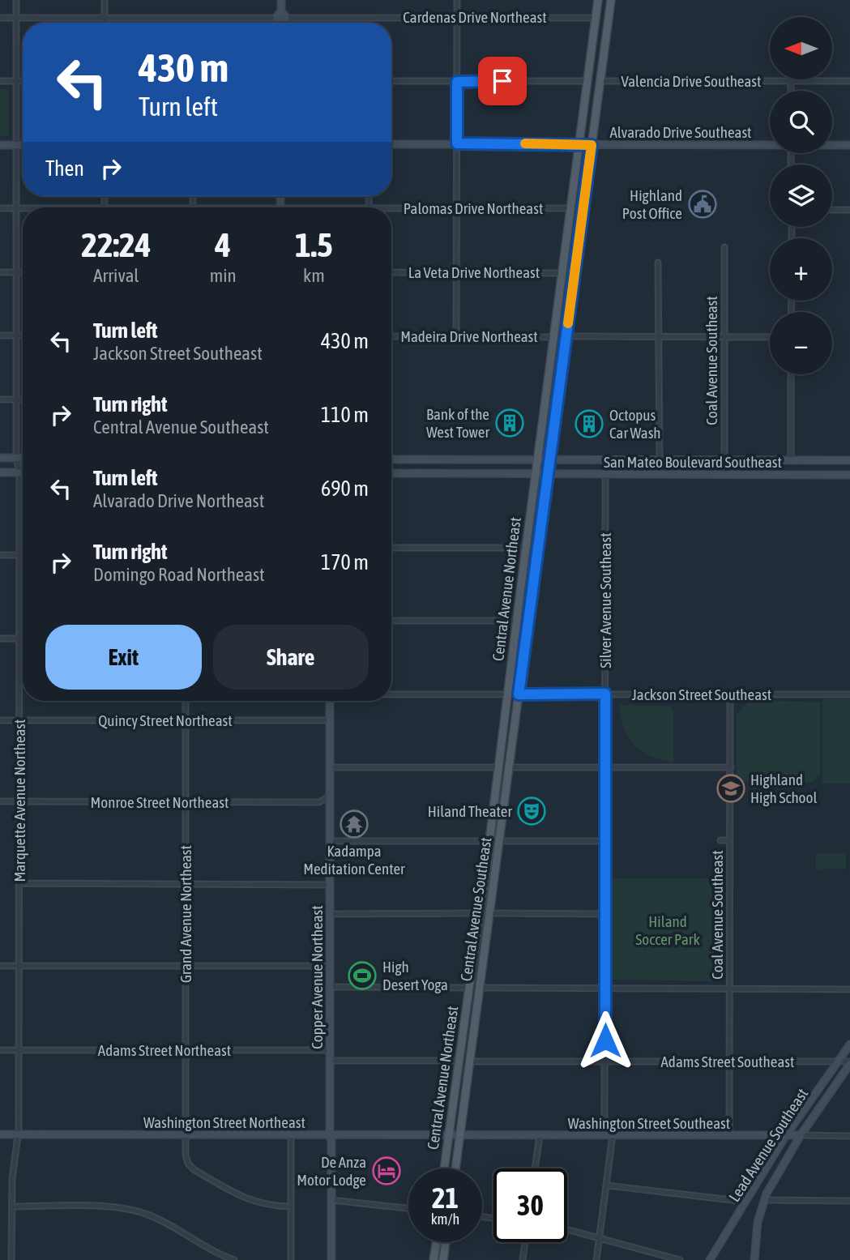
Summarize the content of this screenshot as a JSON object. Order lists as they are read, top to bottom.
{
  "streets": {
    "main road": ["Central Avenue Northeast", "Central Avenue Southeast"],
    "street": [
      "Cardenas Drive Northeast",
      "Valencia Drive Southeast",
      "Alvarado Drive Southeast",
      "Palomas Drive Northeast",
      "La Veta Drive Northeast",
      "Madeira Drive Northeast",
      "Coal Avenue Southeast",
      "San Mateo Boulevard Southeast",
      "Silver Avenue Southeast",
      "Jackson Street Southeast",
      "Quincy Street Northeast",
      "Marquette Avenue Northeast",
      "Monroe Street Northeast",
      "Grand Avenue Northeast",
      "Copper Avenue Northeast",
      "Adams Street Northeast",
      "Adams Street Southeast",
      "Washington Street Northeast",
      "Washington Street Southeast",
      "Lead Avenue Southeast"
    ]
  },
  "crossings": [
    ["Cardenas Drive Northeast", "Central Avenue Northeast"],
    ["Cardenas Drive Northeast", "Marquette Avenue Northeast"],
    ["Valencia Drive Southeast", "Central Avenue Southeast"],
    ["Alvarado Drive Southeast", "Central Avenue Northeast"],
    ["Alvarado Drive Southeast", "Central Avenue Southeast"],
    ["Palomas Drive Northeast", "Central Avenue Northeast"],
    ["Palomas Drive Northeast", "Marquette Avenue Northeast"],
    ["La Veta Drive Northeast", "Central Avenue Northeast"],
    ["Madeira Drive Northeast", "Central Avenue Northeast"],
    ["Coal Avenue Southeast", "San Mateo Boulevard Southeast"],
    ["Coal Avenue Southeast", "Jackson Street Southeast"],
    ["Coal Avenue Southeast", "Adams Street Southeast"],
    ["Coal Avenue Southeast", "Washington Street Southeast"],
    ["San Mateo Boulevard Southeast", "Central Avenue Northeast"],
    ["San Mateo Boulevard Southeast", "Silver Avenue Southeast"],
    ["San Mateo Boulevard Southeast", "Central Avenue Southeast"],
    ["Central Avenue Northeast", "Washington Street Northeast"],
    ["Central Avenue Northeast", "Washington Street Southeast"],
    ["Silver Avenue Southeast", "Jackson Street Southeast"],
    ["Silver Avenue Southeast", "Adams Street Southeast"],
    ["Silver Avenue Southeast", "Washington Street Southeast"],
    ["Jackson Street Southeast", "Central Avenue Southeast"],
    ["Quincy Street Northeast", "Marquette Avenue Northeast"],
    ["Quincy Street Northeast", "Grand Avenue Northeast"],
    ["Quincy Street Northeast", "Copper Avenue Northeast"],
    ["Marquette Avenue Northeast", "Monroe Street Northeast"],
    ["Marquette Avenue Northeast", "Adams Street Northeast"],
    ["Marquette Avenue Northeast", "Washington Street Northeast"],
    ["Monroe Street Northeast", "Grand Avenue Northeast"],
    ["Central Avenue Southeast", "Adams Street Southeast"],
    ["Central Avenue Southeast", "Washington Street Southeast"],
    ["Grand Avenue Northeast", "Adams Street Northeast"],
    ["Grand Avenue Northeast", "Washington Street Northeast"],
    ["Copper Avenue Northeast", "Adams Street Northeast"],
    ["Copper Avenue Northeast", "Washington Street Northeast"],
    ["Adams Street Southeast", "Lead Avenue Southeast"],
    ["Washington Street Northeast", "Washington Street Southeast"],
    ["Washington Street Southeast", "Lead Avenue Southeast"]
  ],
  "parks": ["Hiland Soccer Park"],
  "places": {
    "public building": ["Highland Post Office"],
    "building": ["Bank of the West Tower", "Octopus Car Wash"],
    "school or university": ["Highland High School"],
    "theatre": ["Hiland Theater"],
    "temple": ["Kadampa Meditation Center"],
    "sports": ["High Desert Yoga"],
    "hotel": ["De Anza Motor Lodge"]
  },
  "north": "left",
  "page": {
    "map_buttons": ["+", "−"],
    "turn": ["430 m", "Turn left"],
    "then": "Then",
    "eta": [
      "22:24",
      "Arrival",
      "4",
      "min",
      "1.5",
      "km"
    ],
    "list": [
      {
        "name": "Turn left",
        "note": "Jackson Street Southeast",
        "value": "430 m"
      },
      {
        "name": "Turn right",
        "note": "Central Avenue Southeast",
        "value": "110 m"
      },
      {
        "name": "Turn left",
        "note": "Alvarado Drive Northeast",
        "value": "690 m"
      },
      {
        "name": "Turn right",
        "note": "Domingo Road Northeast",
        "value": "170 m"
      }
    ],
    "buttons": ["Exit", "Share"],
    "speed": "21 km/h",
    "limit": "30"
  }
}
